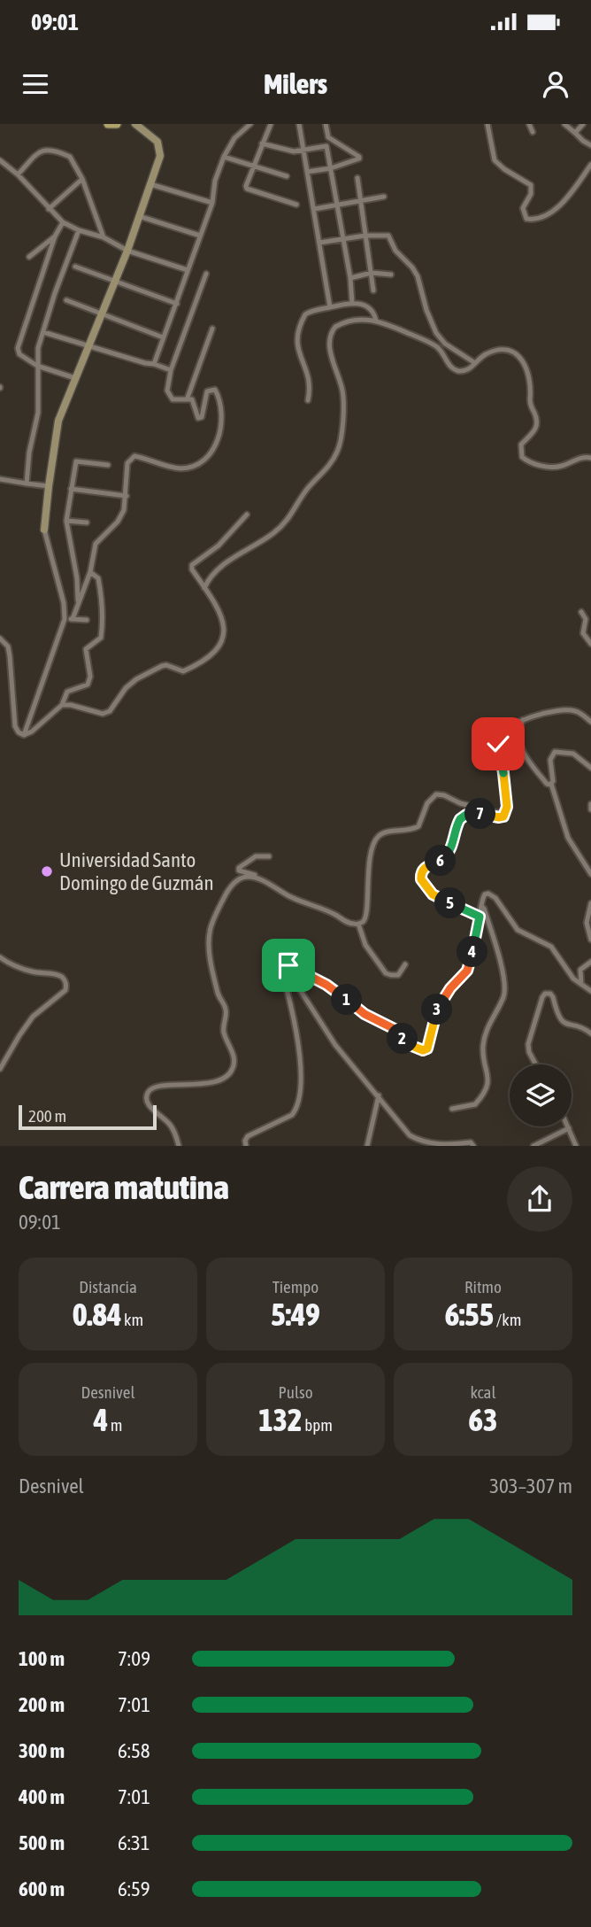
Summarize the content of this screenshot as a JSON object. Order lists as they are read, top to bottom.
{
  "places": ["Universidad Santo Domingo de Guzmán"],
  "scale_bar": "200 m",
  "page": {
    "status": "09:01",
    "header": "Milers",
    "pins": [
      "7",
      "6",
      "5",
      "4",
      "1",
      "3",
      "2"
    ],
    "scale": "200 m",
    "heading": ["Carrera matutina", "09:01"],
    "stats": [
      ["Distancia", "0.84 km"],
      ["Tiempo", "5:49"],
      ["Ritmo", "6:55 /km"],
      ["Desnivel", "4 m"],
      ["Pulso", "132 bpm"],
      ["kcal", "63"]
    ],
    "chart": ["Desnivel", "303–307 m"],
    "list": [
      {
        "name": "100 m",
        "note": "7:09"
      },
      {
        "name": "200 m",
        "note": "7:01"
      },
      {
        "name": "300 m",
        "note": "6:58"
      },
      {
        "name": "400 m",
        "note": "7:01"
      },
      {
        "name": "500 m",
        "note": "6:31"
      },
      {
        "name": "600 m",
        "note": "6:59"
      }
    ]
  }
}
